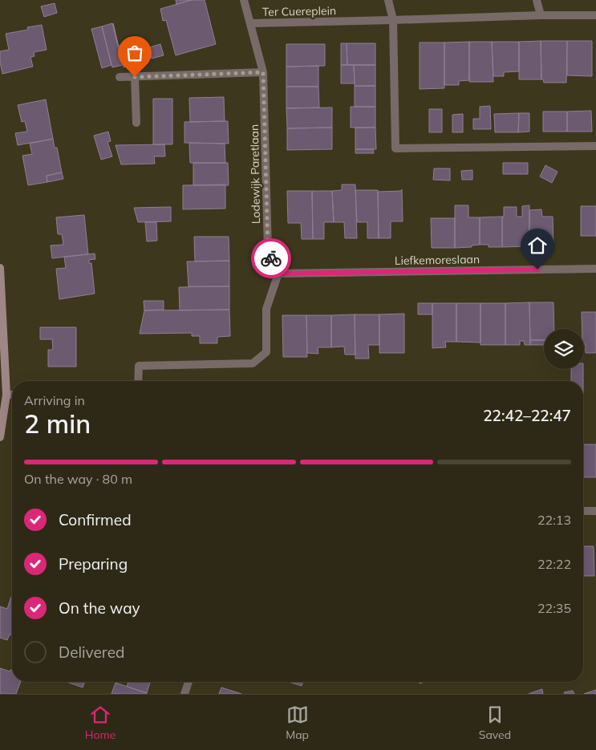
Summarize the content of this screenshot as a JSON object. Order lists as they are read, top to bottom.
{
  "streets": {
    "street": ["Ter Cuereplein", "Lodewijk Paretlaan", "Liefkemoreslaan"]
  },
  "crossings": [
    ["Ter Cuereplein", "Lodewijk Paretlaan"],
    ["Lodewijk Paretlaan", "Liefkemoreslaan"]
  ],
  "page": {
    "heading": ["2 min", "Arriving in", "22:42–22:47"],
    "bar": "On the way · 80 m",
    "list": [
      ["Confirmed", "22:13"],
      ["Preparing", "22:22"],
      ["On the way", "22:35"],
      "Delivered"
    ],
    "tabs": ["Home", "Map", "Saved"]
  }
}
